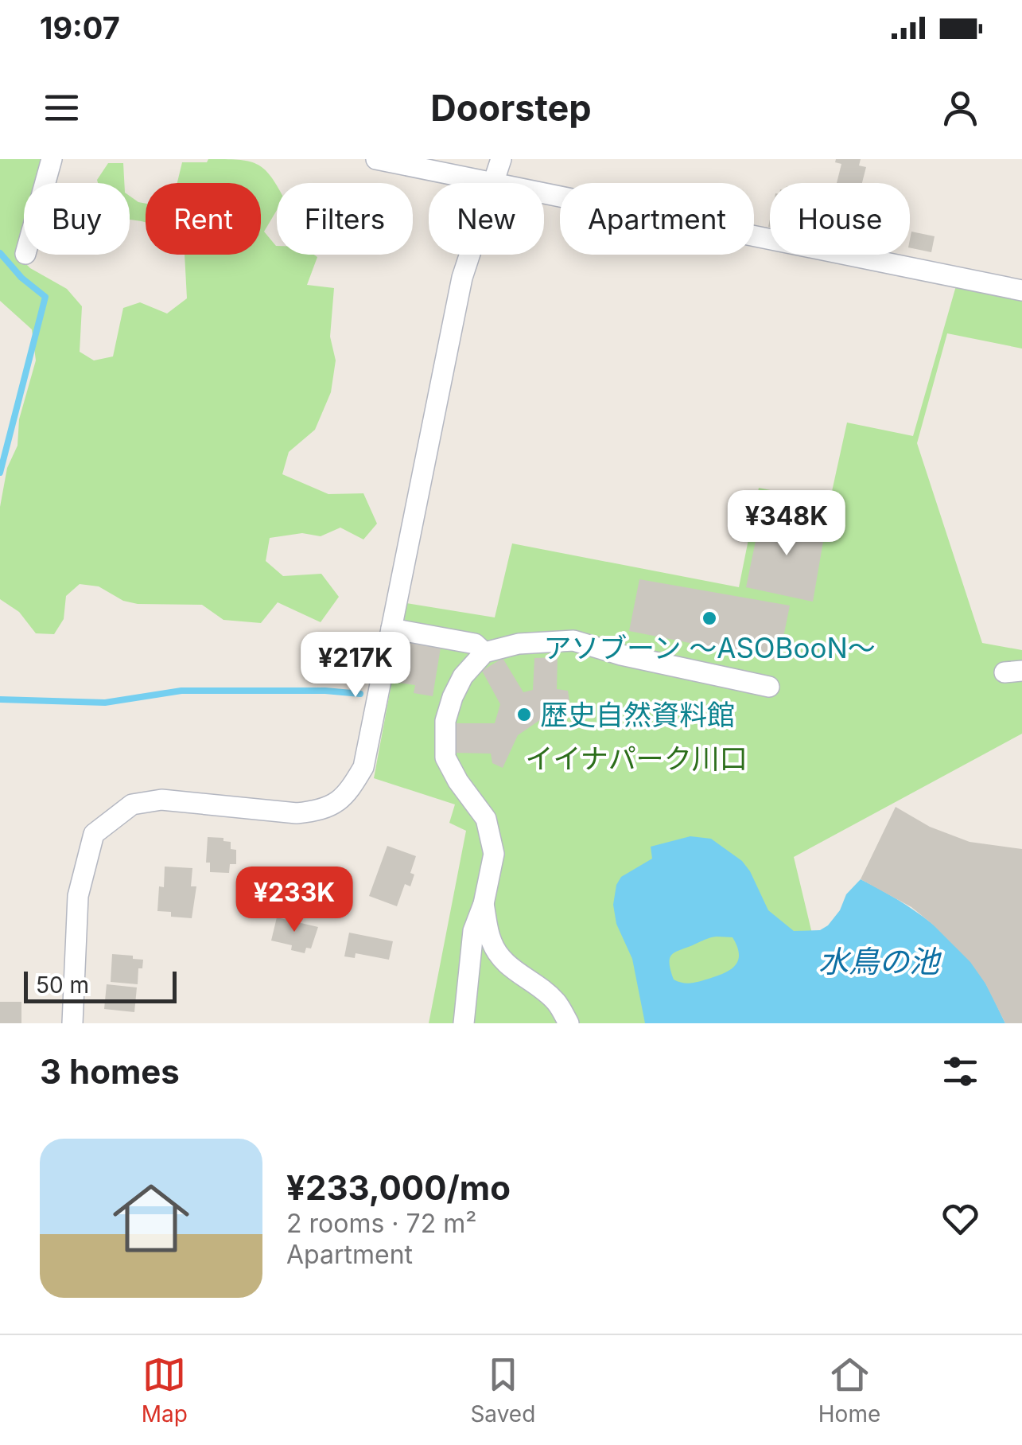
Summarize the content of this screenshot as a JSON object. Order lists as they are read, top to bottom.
{
  "water": ["水鳥の池"],
  "parks": ["イイナパーク川口"],
  "places": ["アソブーン ～ASOBooN～", "歴史自然資料館"],
  "scale_bar": "50 m",
  "page": {
    "status": "19:07",
    "header": "Doorstep",
    "chip": [
      "Buy",
      "Rent",
      "Filters",
      "New",
      "Apartment",
      "House"
    ],
    "price": ["¥348K", "¥217K", "¥233K"],
    "scale": "50 m",
    "heading": "3 homes",
    "list": [
      {
        "name": "¥233,000/mo",
        "note": "2 rooms · 72 m² · Apartment"
      }
    ],
    "tabs": ["Map", "Saved", "Home"]
  }
}
